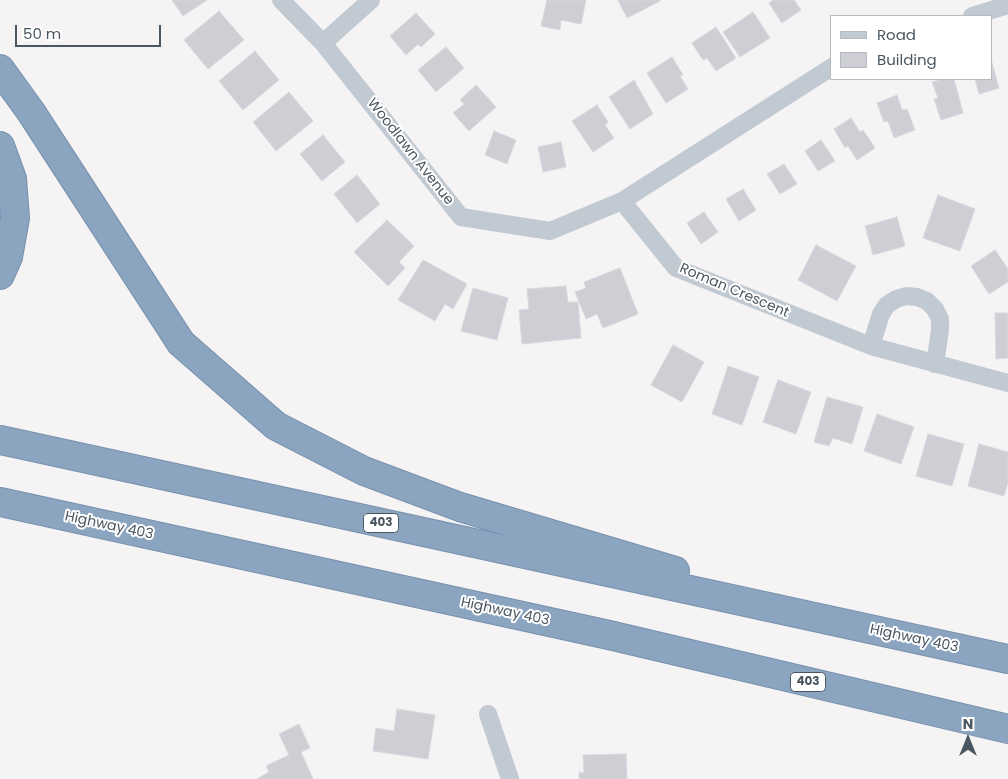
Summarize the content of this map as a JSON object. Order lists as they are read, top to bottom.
{
  "streets": {
    "highway": ["403", "Highway 403"],
    "street": ["Woodlawn Avenue", "Roman Crescent"]
  },
  "crossings": [
    ["Woodlawn Avenue", "Roman Crescent"]
  ],
  "legend": ["Road", "Building"],
  "scale_bar": "50 m",
  "north": "top"
}
